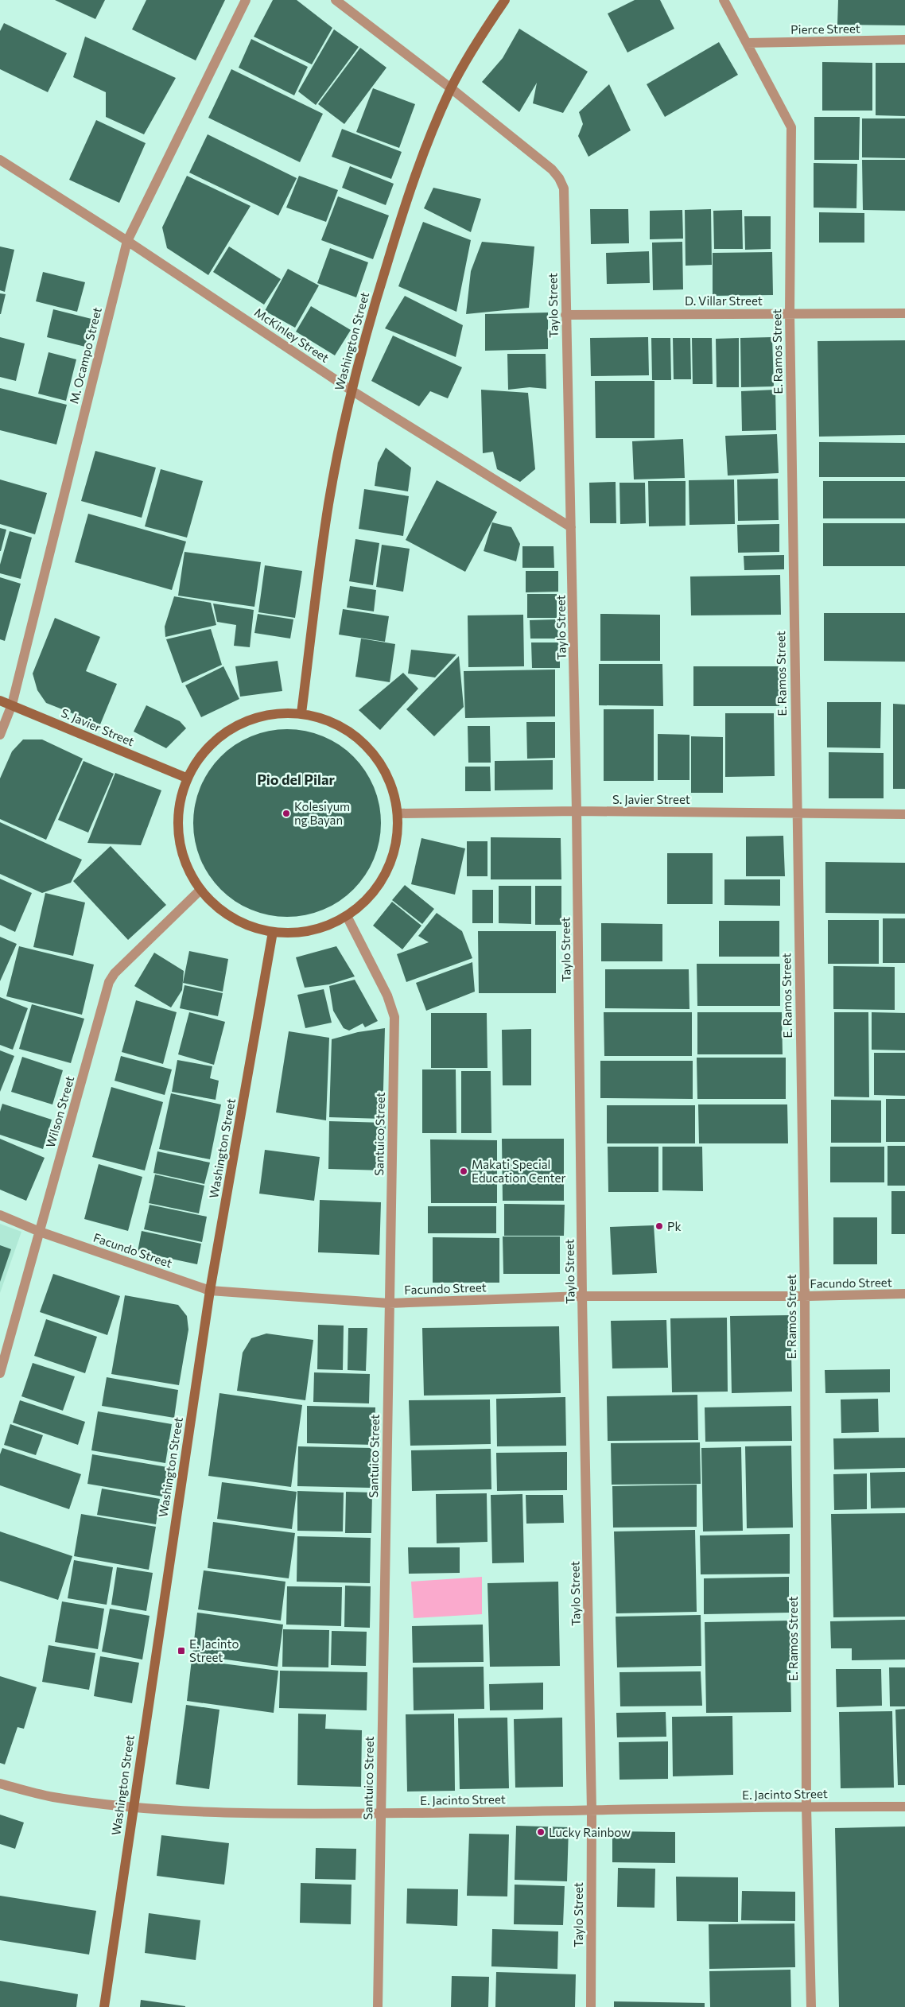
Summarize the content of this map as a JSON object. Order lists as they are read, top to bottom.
{
  "streets": {
    "street": [
      "Pierce Street",
      "D. Villar Street",
      "Taylo Street",
      "McKinley Street",
      "Washington Street",
      "E. Ramos Street",
      "M. Ocampo Street",
      "S. Javier Street",
      "Wilson Street",
      "Santuico Street",
      "Facundo Street",
      "E. Jacinto Street"
    ]
  },
  "crossings": [
    ["Pierce Street", "E. Ramos Street"],
    ["D. Villar Street", "Taylo Street"],
    ["D. Villar Street", "E. Ramos Street"],
    ["Taylo Street", "McKinley Street"],
    ["Taylo Street", "Washington Street"],
    ["Taylo Street", "S. Javier Street"],
    ["Taylo Street", "Facundo Street"],
    ["Taylo Street", "E. Jacinto Street"],
    ["McKinley Street", "Washington Street"],
    ["McKinley Street", "M. Ocampo Street"],
    ["Washington Street", "Facundo Street"],
    ["Washington Street", "E. Jacinto Street"],
    ["E. Ramos Street", "S. Javier Street"],
    ["E. Ramos Street", "Facundo Street"],
    ["E. Ramos Street", "E. Jacinto Street"],
    ["M. Ocampo Street", "S. Javier Street"],
    ["Wilson Street", "Facundo Street"],
    ["Santuico Street", "Facundo Street"],
    ["Santuico Street", "E. Jacinto Street"]
  ],
  "districts": ["Pio del Pilar"],
  "places": {
    "other": [
      "Kolesiyum ng Bayan",
      "Makati Special Education Center",
      "Pk",
      "Lucky Rainbow"
    ],
    "transit": ["E. Jacinto Street"]
  }
}
